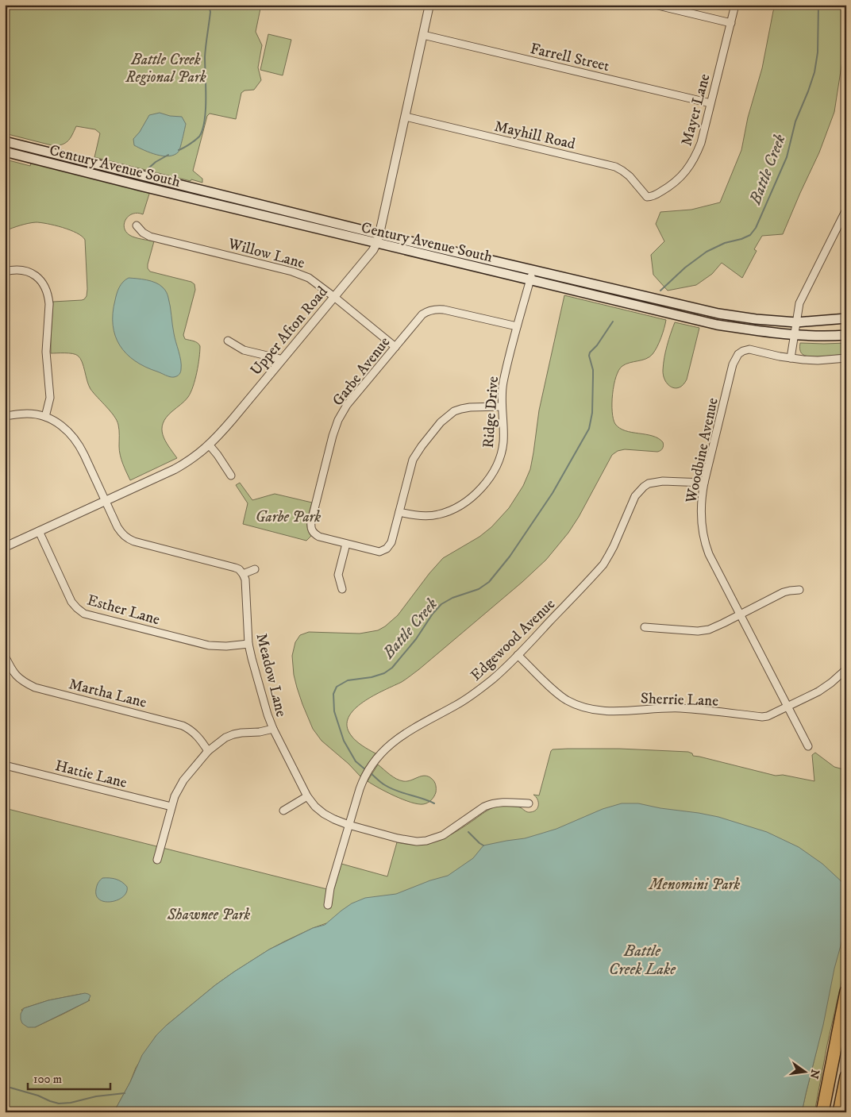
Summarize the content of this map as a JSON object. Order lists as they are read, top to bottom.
{
  "streets": {
    "main road": ["Century Avenue South"],
    "street": [
      "Farrell Street",
      "Mayer Lane",
      "Mayhill Road",
      "Willow Lane",
      "Upper Afton Road",
      "Garbe Avenue",
      "Ridge Drive",
      "Woodbine Avenue",
      "Esther Lane",
      "Edgewood Avenue",
      "Meadow Lane",
      "Martha Lane",
      "Sherrie Lane",
      "Hattie Lane"
    ]
  },
  "crossings": [
    ["Farrell Street", "Mayer Lane"],
    ["Farrell Street", "Upper Afton Road"],
    ["Mayer Lane", "Mayhill Road"],
    ["Mayhill Road", "Upper Afton Road"],
    ["Century Avenue South", "Upper Afton Road"],
    ["Century Avenue South", "Ridge Drive"],
    ["Willow Lane", "Upper Afton Road"],
    ["Willow Lane", "Garbe Avenue"],
    ["Upper Afton Road", "Esther Lane"],
    ["Garbe Avenue", "Ridge Drive"],
    ["Woodbine Avenue", "Edgewood Avenue"],
    ["Woodbine Avenue", "Sherrie Lane"],
    ["Esther Lane", "Meadow Lane"],
    ["Edgewood Avenue", "Meadow Lane"],
    ["Edgewood Avenue", "Sherrie Lane"]
  ],
  "water": ["Battle Creek", "Battle Creek Lake"],
  "parks": [
    "Battle Creek Regional Park",
    "Garbe Park",
    "Menomini Park",
    "Shawnee Park"
  ],
  "scale_bar": "100 m",
  "north": "right"
}
